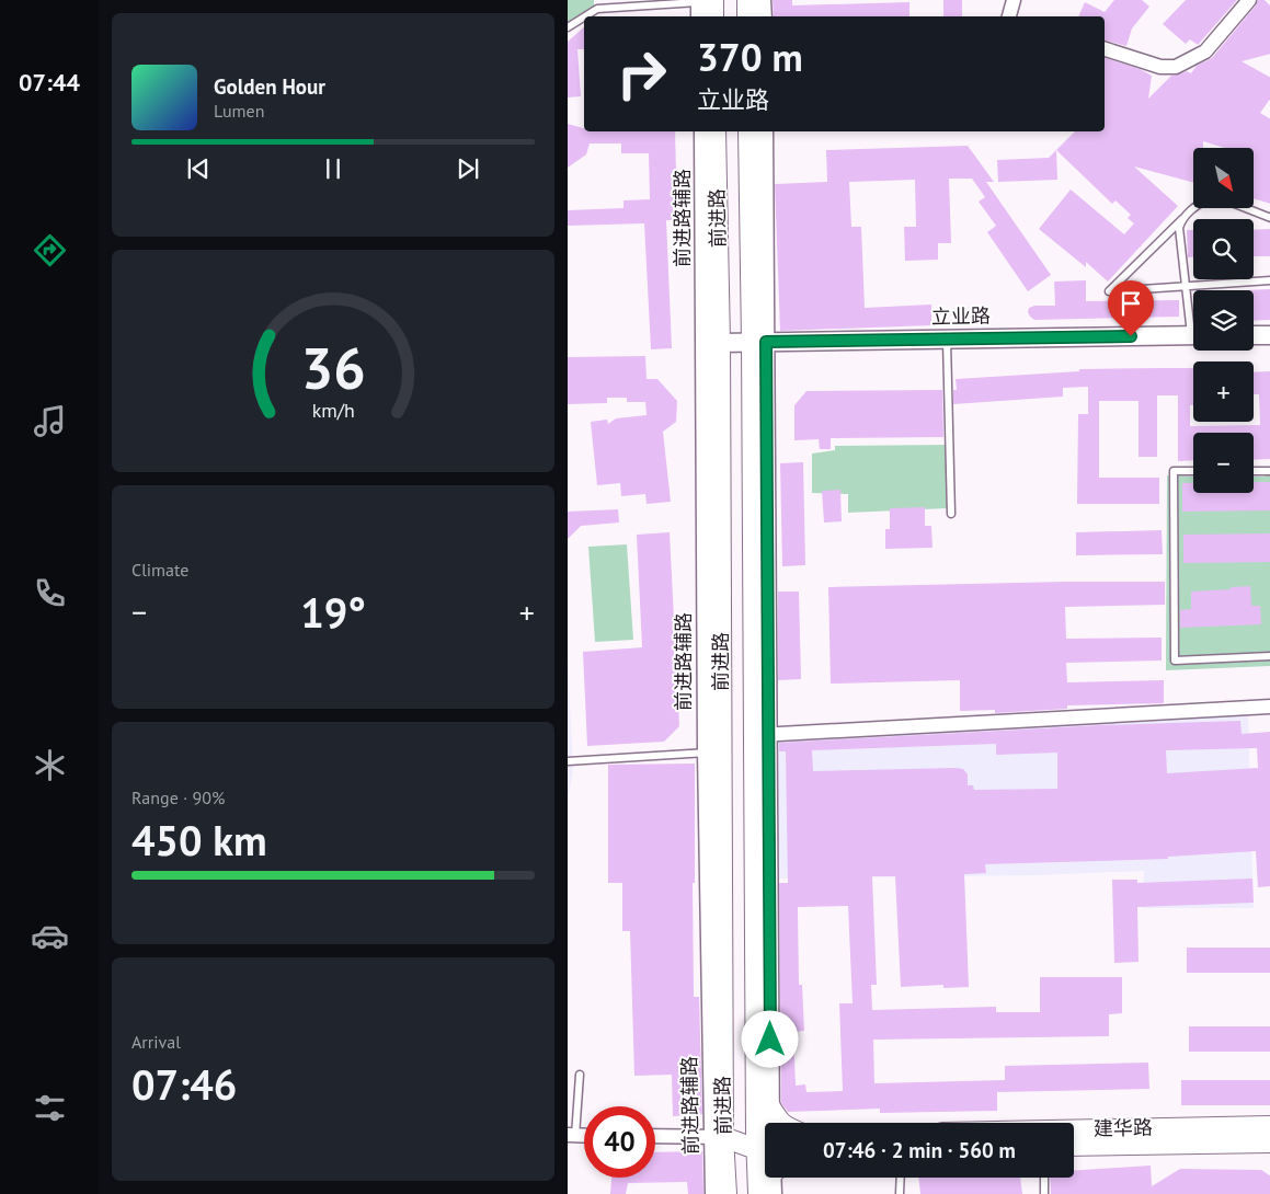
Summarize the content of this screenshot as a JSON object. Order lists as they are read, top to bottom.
{
  "streets": {
    "main road": ["前进路", "建华路"],
    "street": ["前进路辅路", "立业路"]
  },
  "crossings": [
    ["前进路辅路", "前进路"],
    ["前进路", "立业路"]
  ],
  "north": "bottom right",
  "page": {
    "tabs": "07:44",
    "turn": ["370 m", "立业路"],
    "song": ["Golden Hour", "Lumen"],
    "map_buttons": ["+", "−"],
    "tile": [
      "Climate",
      ["Range · 90%", "450 km"],
      ["Arrival", "07:46"]
    ],
    "heat": ["−", "19°", "+"],
    "limit": "40",
    "trip": "07:46 · 2 min · 560 m",
    "gauge": ["36", "km/h"]
  }
}
